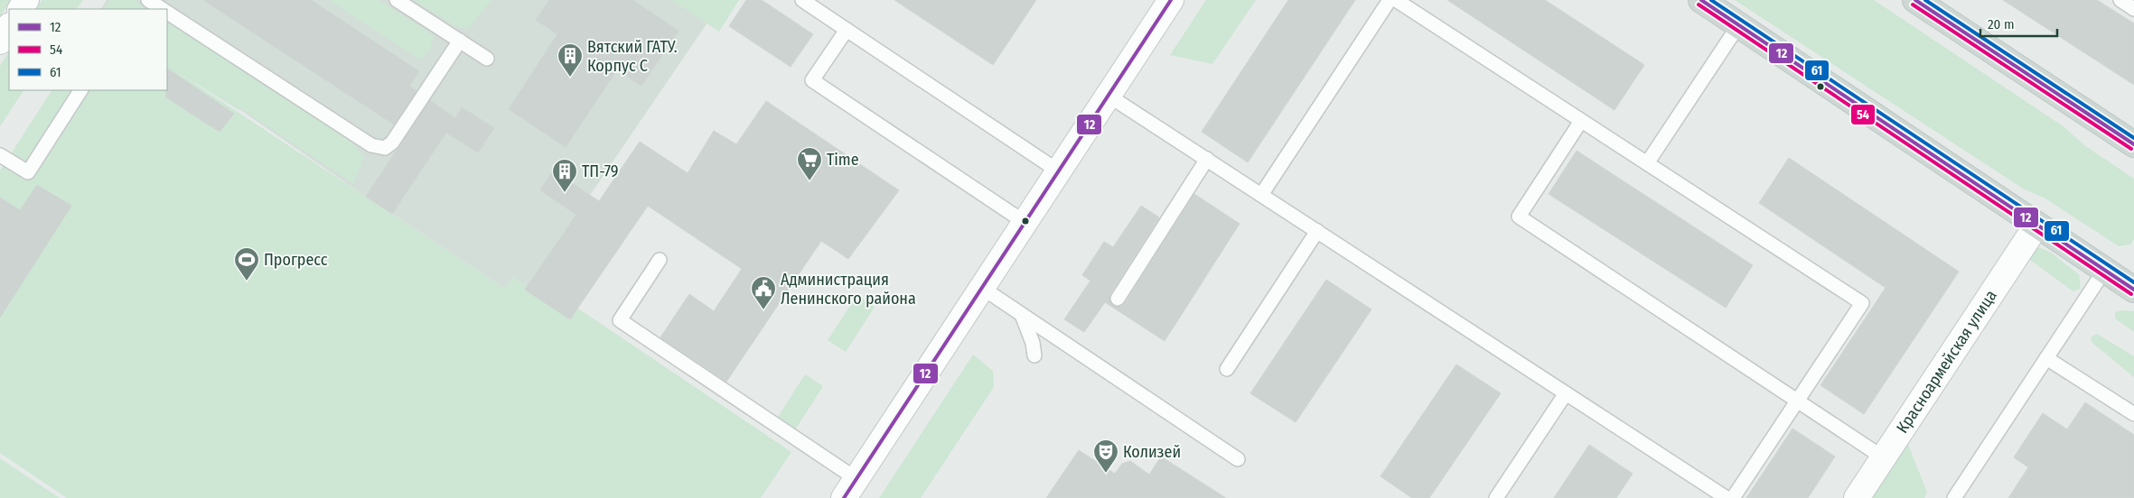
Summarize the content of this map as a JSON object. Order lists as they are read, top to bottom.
{
  "streets": {
    "main road": ["Красноармейская улица"]
  },
  "places": {
    "building": ["Вятский ГАТУ. Корпус С", "ТП-79"],
    "supermarket": ["Time"],
    "sports": ["Прогресс"],
    "public building": ["Администрация Ленинского района"],
    "theatre": ["Колизей"]
  },
  "lines": ["transit line 12", "transit line 61", "transit line 54"],
  "legend": ["12", "54", "61"],
  "scale_bar": "20 m"
}
